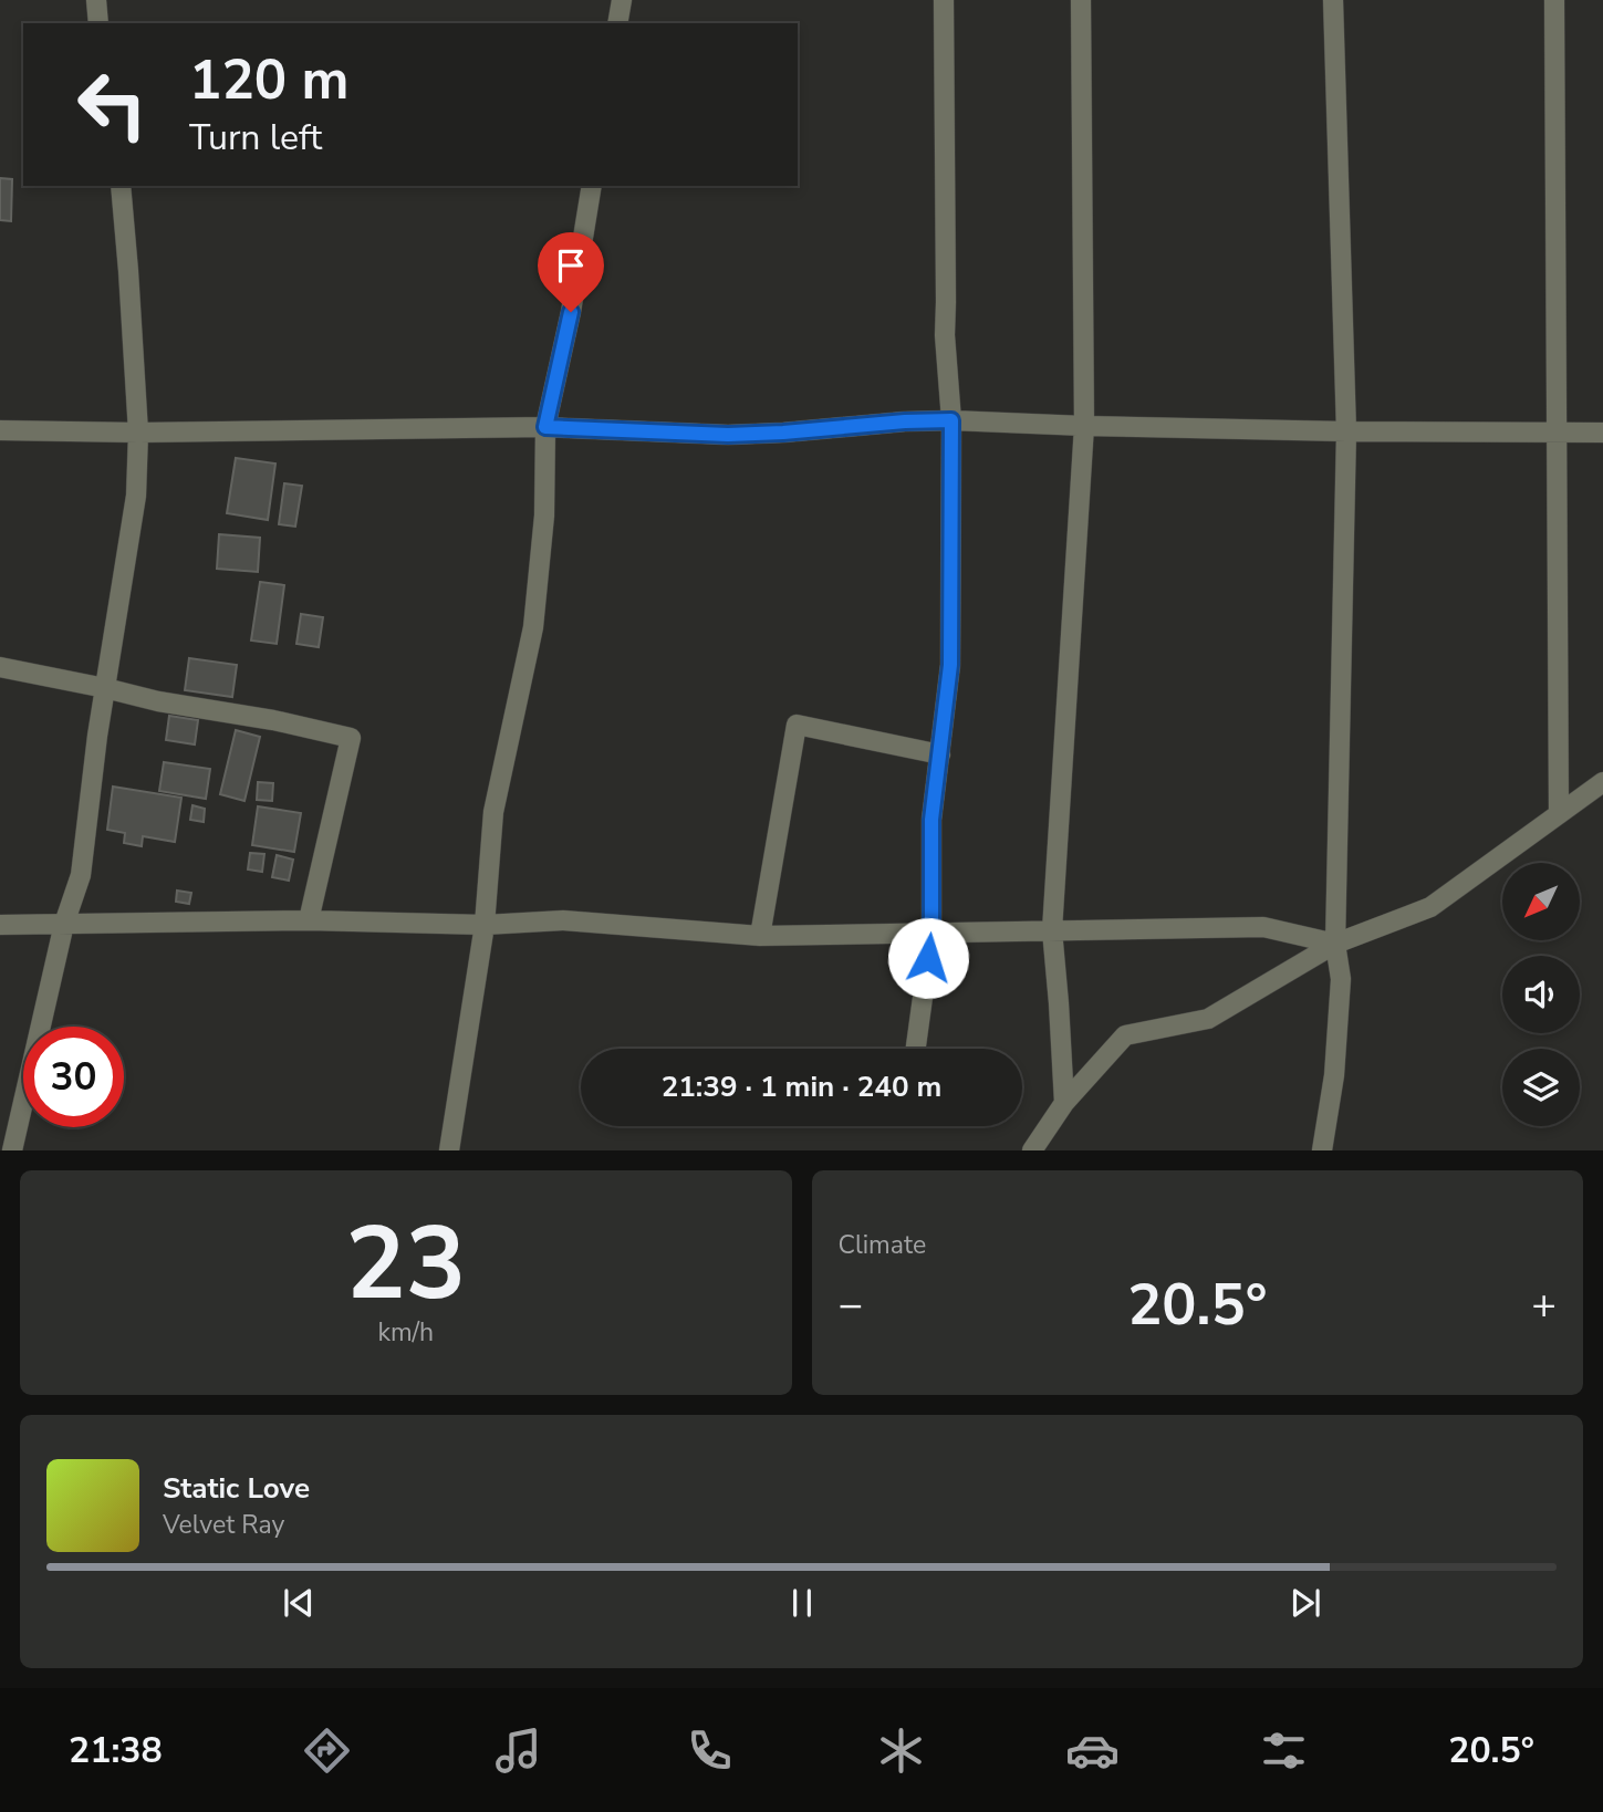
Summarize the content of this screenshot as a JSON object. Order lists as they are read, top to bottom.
{
  "north": "bottom left",
  "page": {
    "turn": ["120 m", "Turn left"],
    "limit": "30",
    "trip": "21:39 · 1 min · 240 m",
    "tile": [
      ["23", "km/h"],
      "Climate"
    ],
    "heat": ["−", "20.5°", "+"],
    "song": ["Static Love", "Velvet Ray"],
    "tabs": ["21:38", "20.5°"]
  }
}
